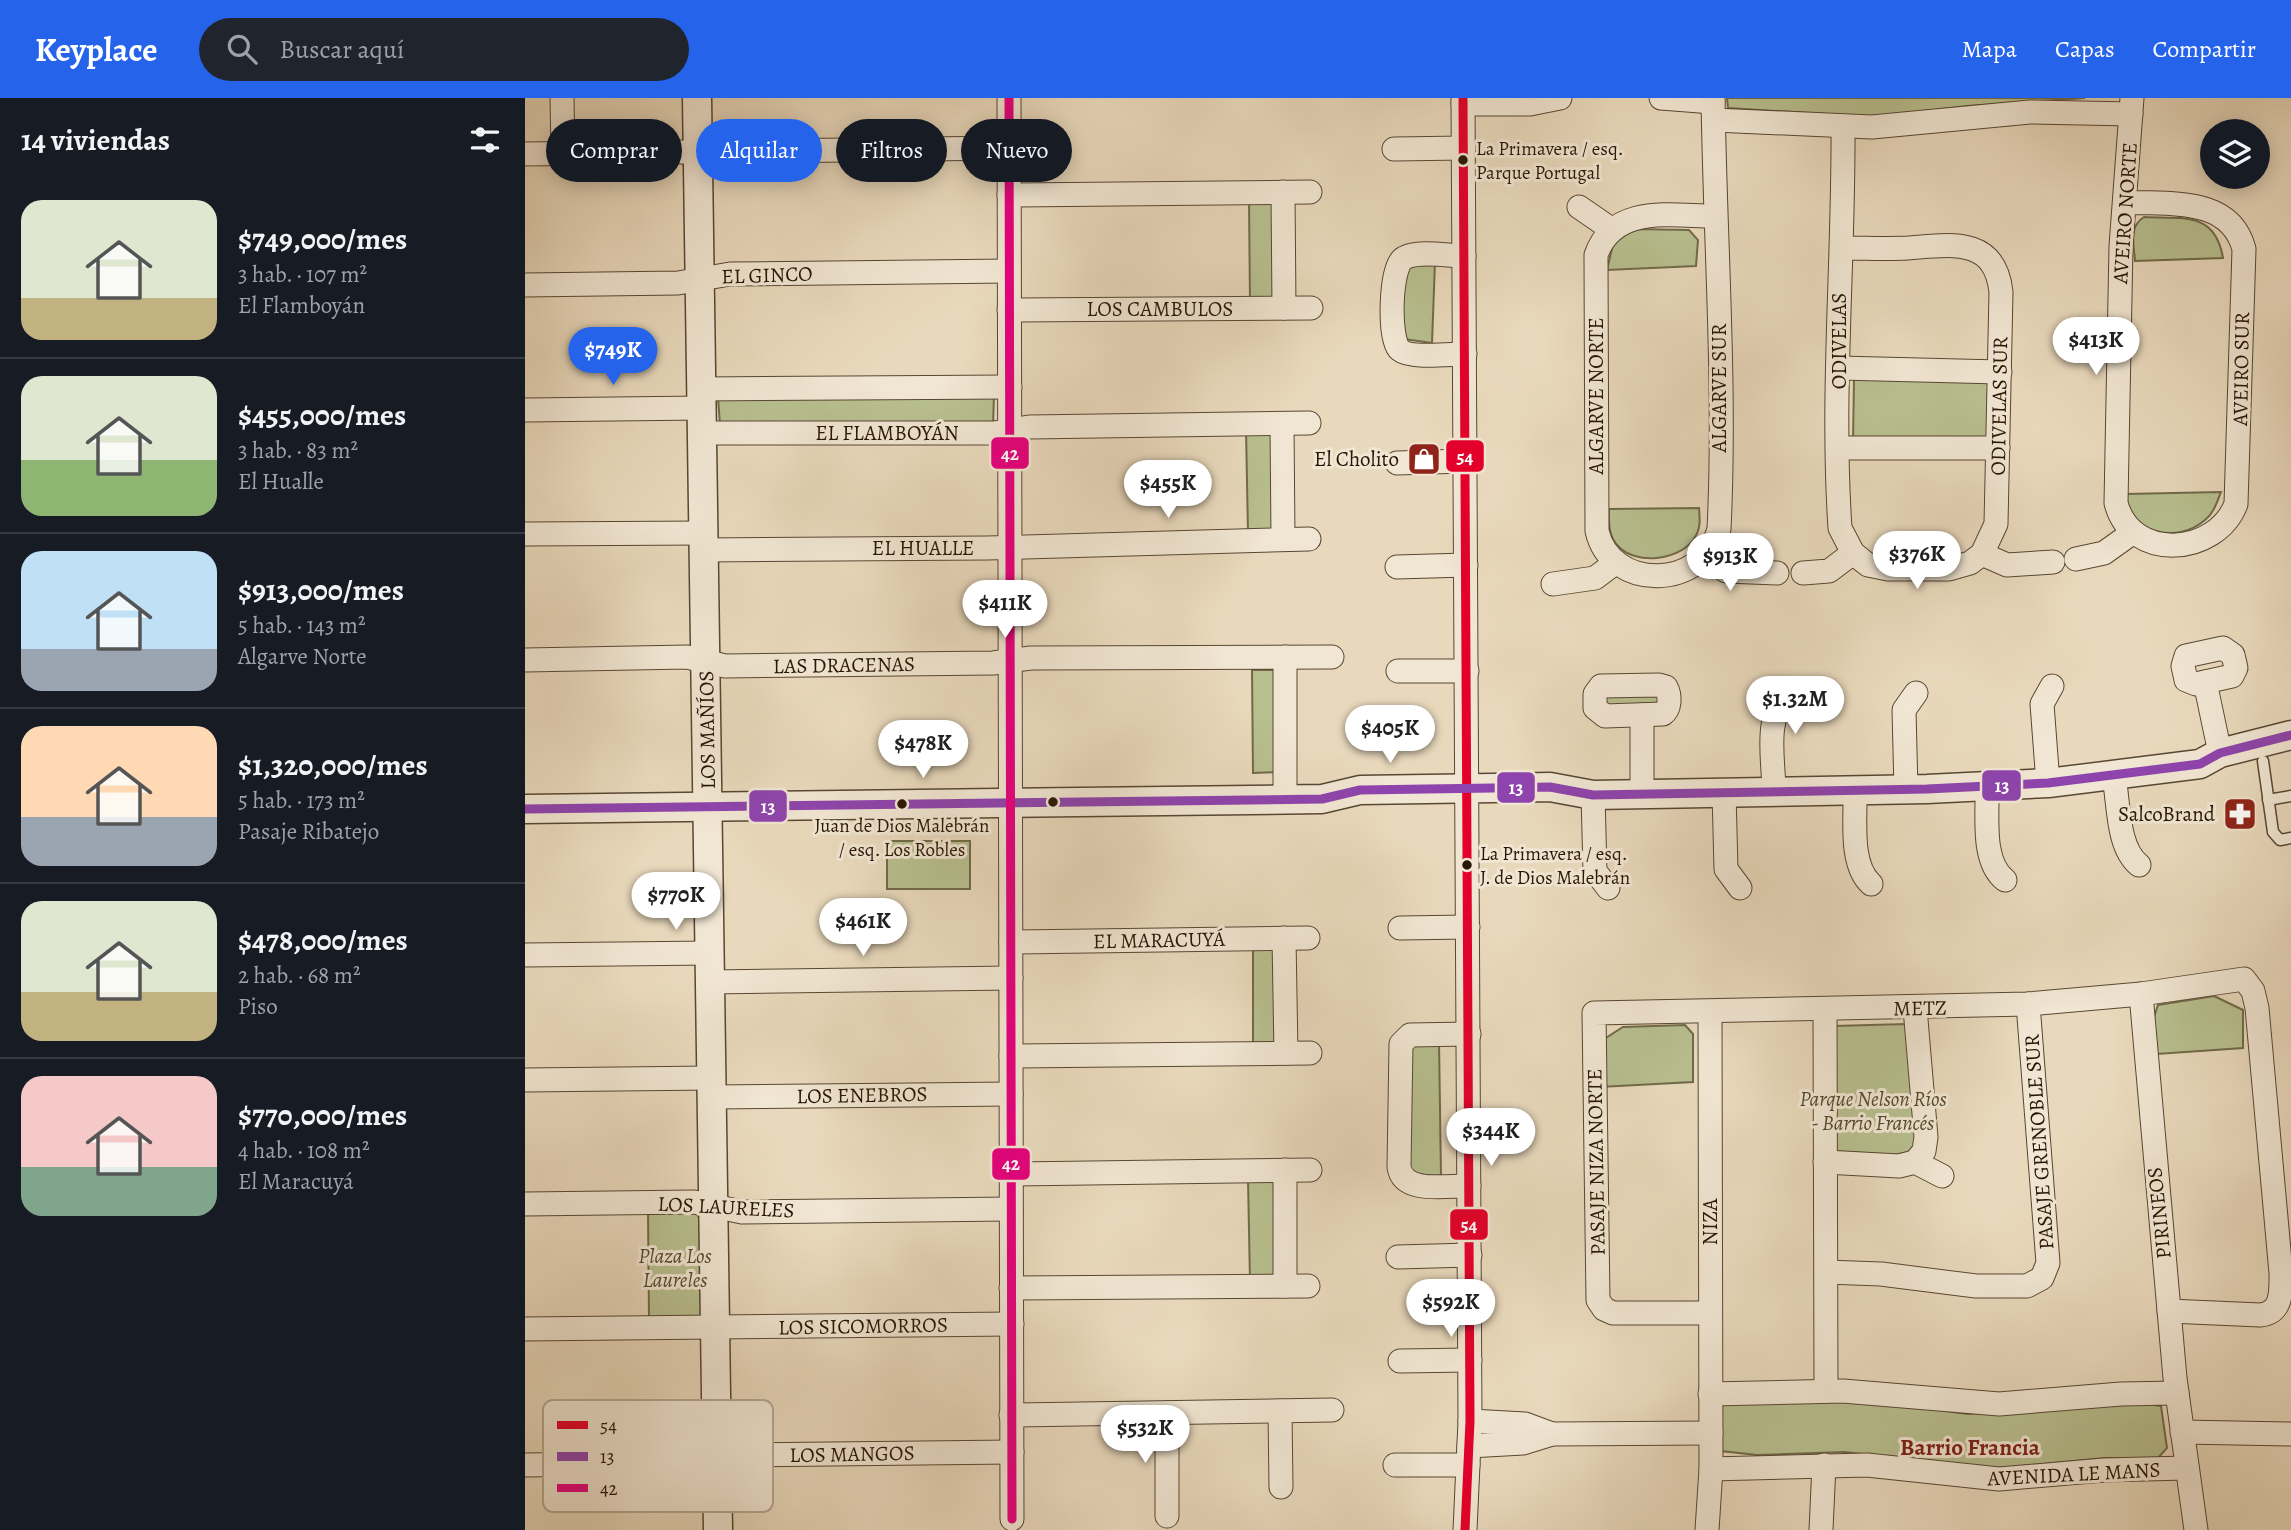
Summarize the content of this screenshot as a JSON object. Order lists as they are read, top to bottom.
{
  "streets": {
    "street": [
      "AVEIRO NORTE",
      "EL GINCO",
      "LOS CAMBULOS",
      "ODIVELAS",
      "AVEIRO SUR",
      "ALGARVE SUR",
      "ALGARVE NORTE",
      "ODIVELAS SUR",
      "EL FLAMBOYÁN",
      "EL HUALLE",
      "LAS DRACENAS",
      "LOS MAÑÍOS",
      "EL MARACUYÁ",
      "METZ",
      "LOS ENEBROS",
      "PASAJE GRENOBLE SUR",
      "PASAJE NIZA NORTE",
      "LOS LAURELES",
      "PIRINEOS",
      "NIZA",
      "LOS SICOMORROS",
      "LOS MANGOS",
      "AVENIDA LE MANS"
    ]
  },
  "crossings": [
    ["AVEIRO NORTE", "AVEIRO SUR"],
    ["EL GINCO", "LOS MAÑÍOS"],
    ["ODIVELAS", "ODIVELAS SUR"],
    ["EL FLAMBOYÁN", "LOS MAÑÍOS"],
    ["EL HUALLE", "LOS MAÑÍOS"],
    ["LAS DRACENAS", "LOS MAÑÍOS"],
    ["LOS MAÑÍOS", "LOS ENEBROS"],
    ["LOS MAÑÍOS", "LOS LAURELES"],
    ["LOS MAÑÍOS", "LOS SICOMORROS"],
    ["METZ", "PASAJE GRENOBLE SUR"],
    ["METZ", "PASAJE NIZA NORTE"],
    ["METZ", "PIRINEOS"],
    ["METZ", "NIZA"],
    ["PASAJE NIZA NORTE", "NIZA"],
    ["PIRINEOS", "AVENIDA LE MANS"],
    ["NIZA", "AVENIDA LE MANS"]
  ],
  "districts": ["Barrio Francia"],
  "parks": ["Parque Nelson Ríos - Barrio Francés", "Plaza Los Laureles"],
  "places": {
    "other": ["La Primavera / esq. Parque Portugal", "Juan de Dios Malebrán / esq. Los Robles", "La Primavera / esq. J. de Dios Malebrán"],
    "shop": ["El Cholito"],
    "pharmacy": ["SalcoBrand"]
  },
  "lines": ["transit line 54", "transit line 42", "transit line 13"],
  "legend": ["54", "13", "42"],
  "page": {
    "header": "Keyplace",
    "search": "Buscar aquí",
    "nav": ["Mapa", "Capas", "Compartir"],
    "heading": "14 viviendas",
    "chip": [
      "Comprar",
      "Alquilar",
      "Filtros",
      "Nuevo"
    ],
    "list": [
      {
        "name": "$749,000/mes",
        "note": "3 hab. · 107 m² · El Flamboyán"
      },
      {
        "name": "$455,000/mes",
        "note": "3 hab. · 83 m² · El Hualle"
      },
      {
        "name": "$913,000/mes",
        "note": "5 hab. · 143 m² · Algarve Norte"
      },
      {
        "name": "$1,320,000/mes",
        "note": "5 hab. · 173 m² · Pasaje Ribatejo"
      },
      {
        "name": "$478,000/mes",
        "note": "2 hab. · 68 m² · Piso"
      },
      {
        "name": "$770,000/mes",
        "note": "4 hab. · 108 m² · El Maracuyá"
      }
    ],
    "price": [
      "$413K",
      "$749K",
      "$455K",
      "$376K",
      "$913K",
      "$411K",
      "$1.32M",
      "$405K",
      "$478K",
      "$770K",
      "$461K",
      "$344K",
      "$592K",
      "$532K"
    ]
  }
}
